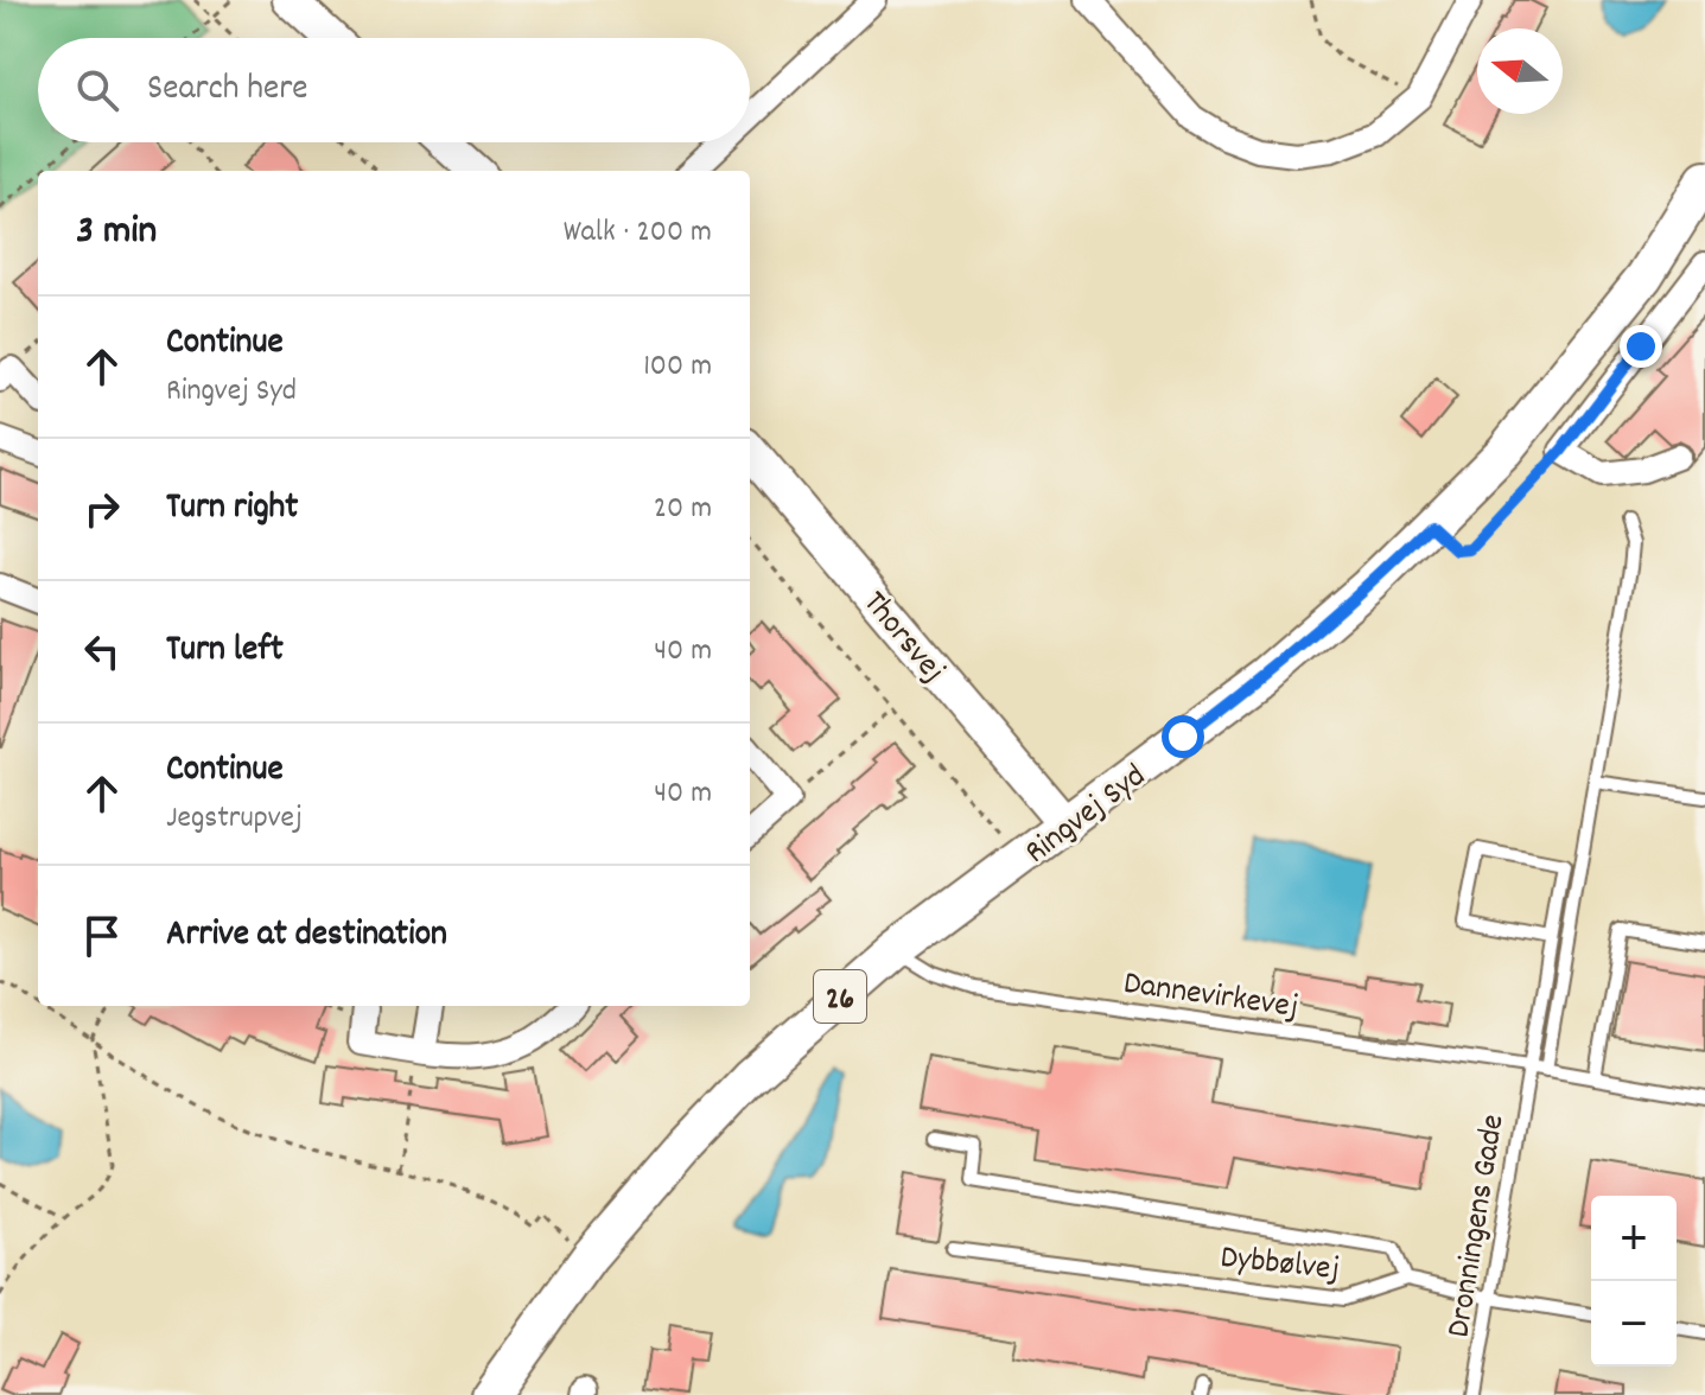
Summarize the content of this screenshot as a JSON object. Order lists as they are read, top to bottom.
{
  "streets": {
    "main road": ["Ringvej Syd", "26"],
    "street": ["Thorsvej"],
    "lane": ["Dannevirkevej", "Dronningens Gade", "Dybbølvej"]
  },
  "crossings": [
    ["Thorsvej", "Ringvej Syd"],
    ["Ringvej Syd", "Dannevirkevej"],
    ["Dannevirkevej", "Dronningens Gade"]
  ],
  "north": "left",
  "page": {
    "search": "Search here",
    "heading": ["3 min", "Walk · 200 m"],
    "list": [
      ["Continue", "Ringvej Syd", "100 m"],
      ["Turn right", "20 m"],
      ["Turn left", "40 m"],
      ["Continue", "Jegstrupvej", "40 m"],
      "Arrive at destination"
    ],
    "map_buttons": ["+", "−"]
  }
}
